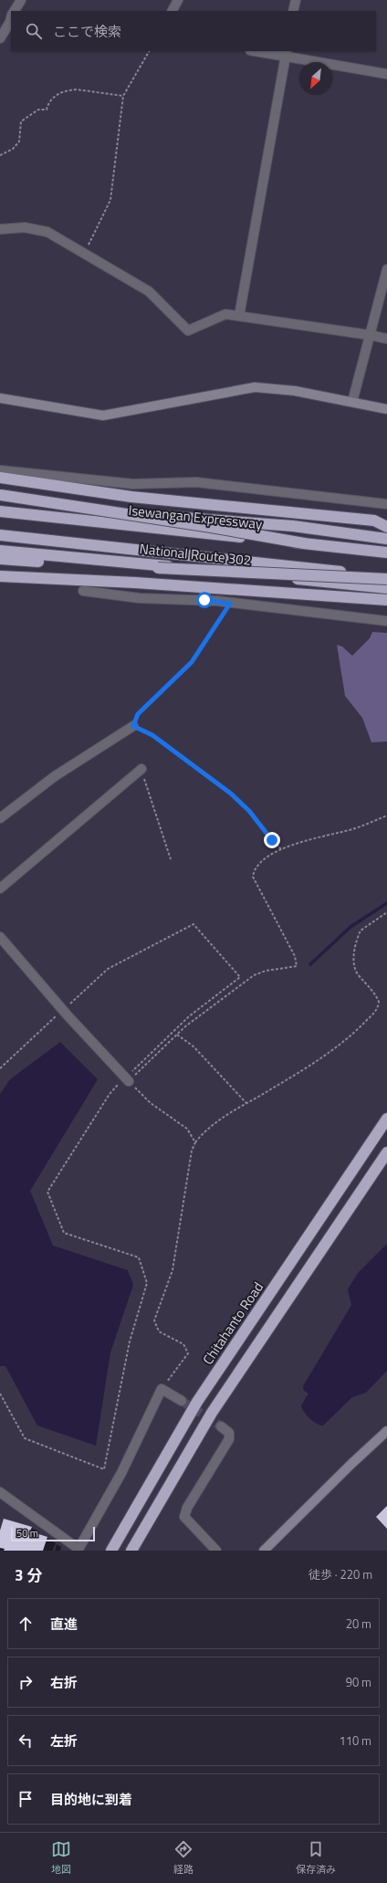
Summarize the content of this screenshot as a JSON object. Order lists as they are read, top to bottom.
{
  "streets": {
    "highway": ["Isewangan Expressway", "National Route 302", "Chitahanto Road"]
  },
  "scale_bar": "50 m",
  "north": "bottom left",
  "page": {
    "search": "ここで検索",
    "scale": "50 m",
    "heading": ["3 分", "徒歩 · 220 m"],
    "list": [
      ["直進", "20 m"],
      ["右折", "90 m"],
      ["左折", "110 m"],
      "目的地に到着"
    ],
    "nav": ["地図", "経路", "保存済み"]
  }
}
